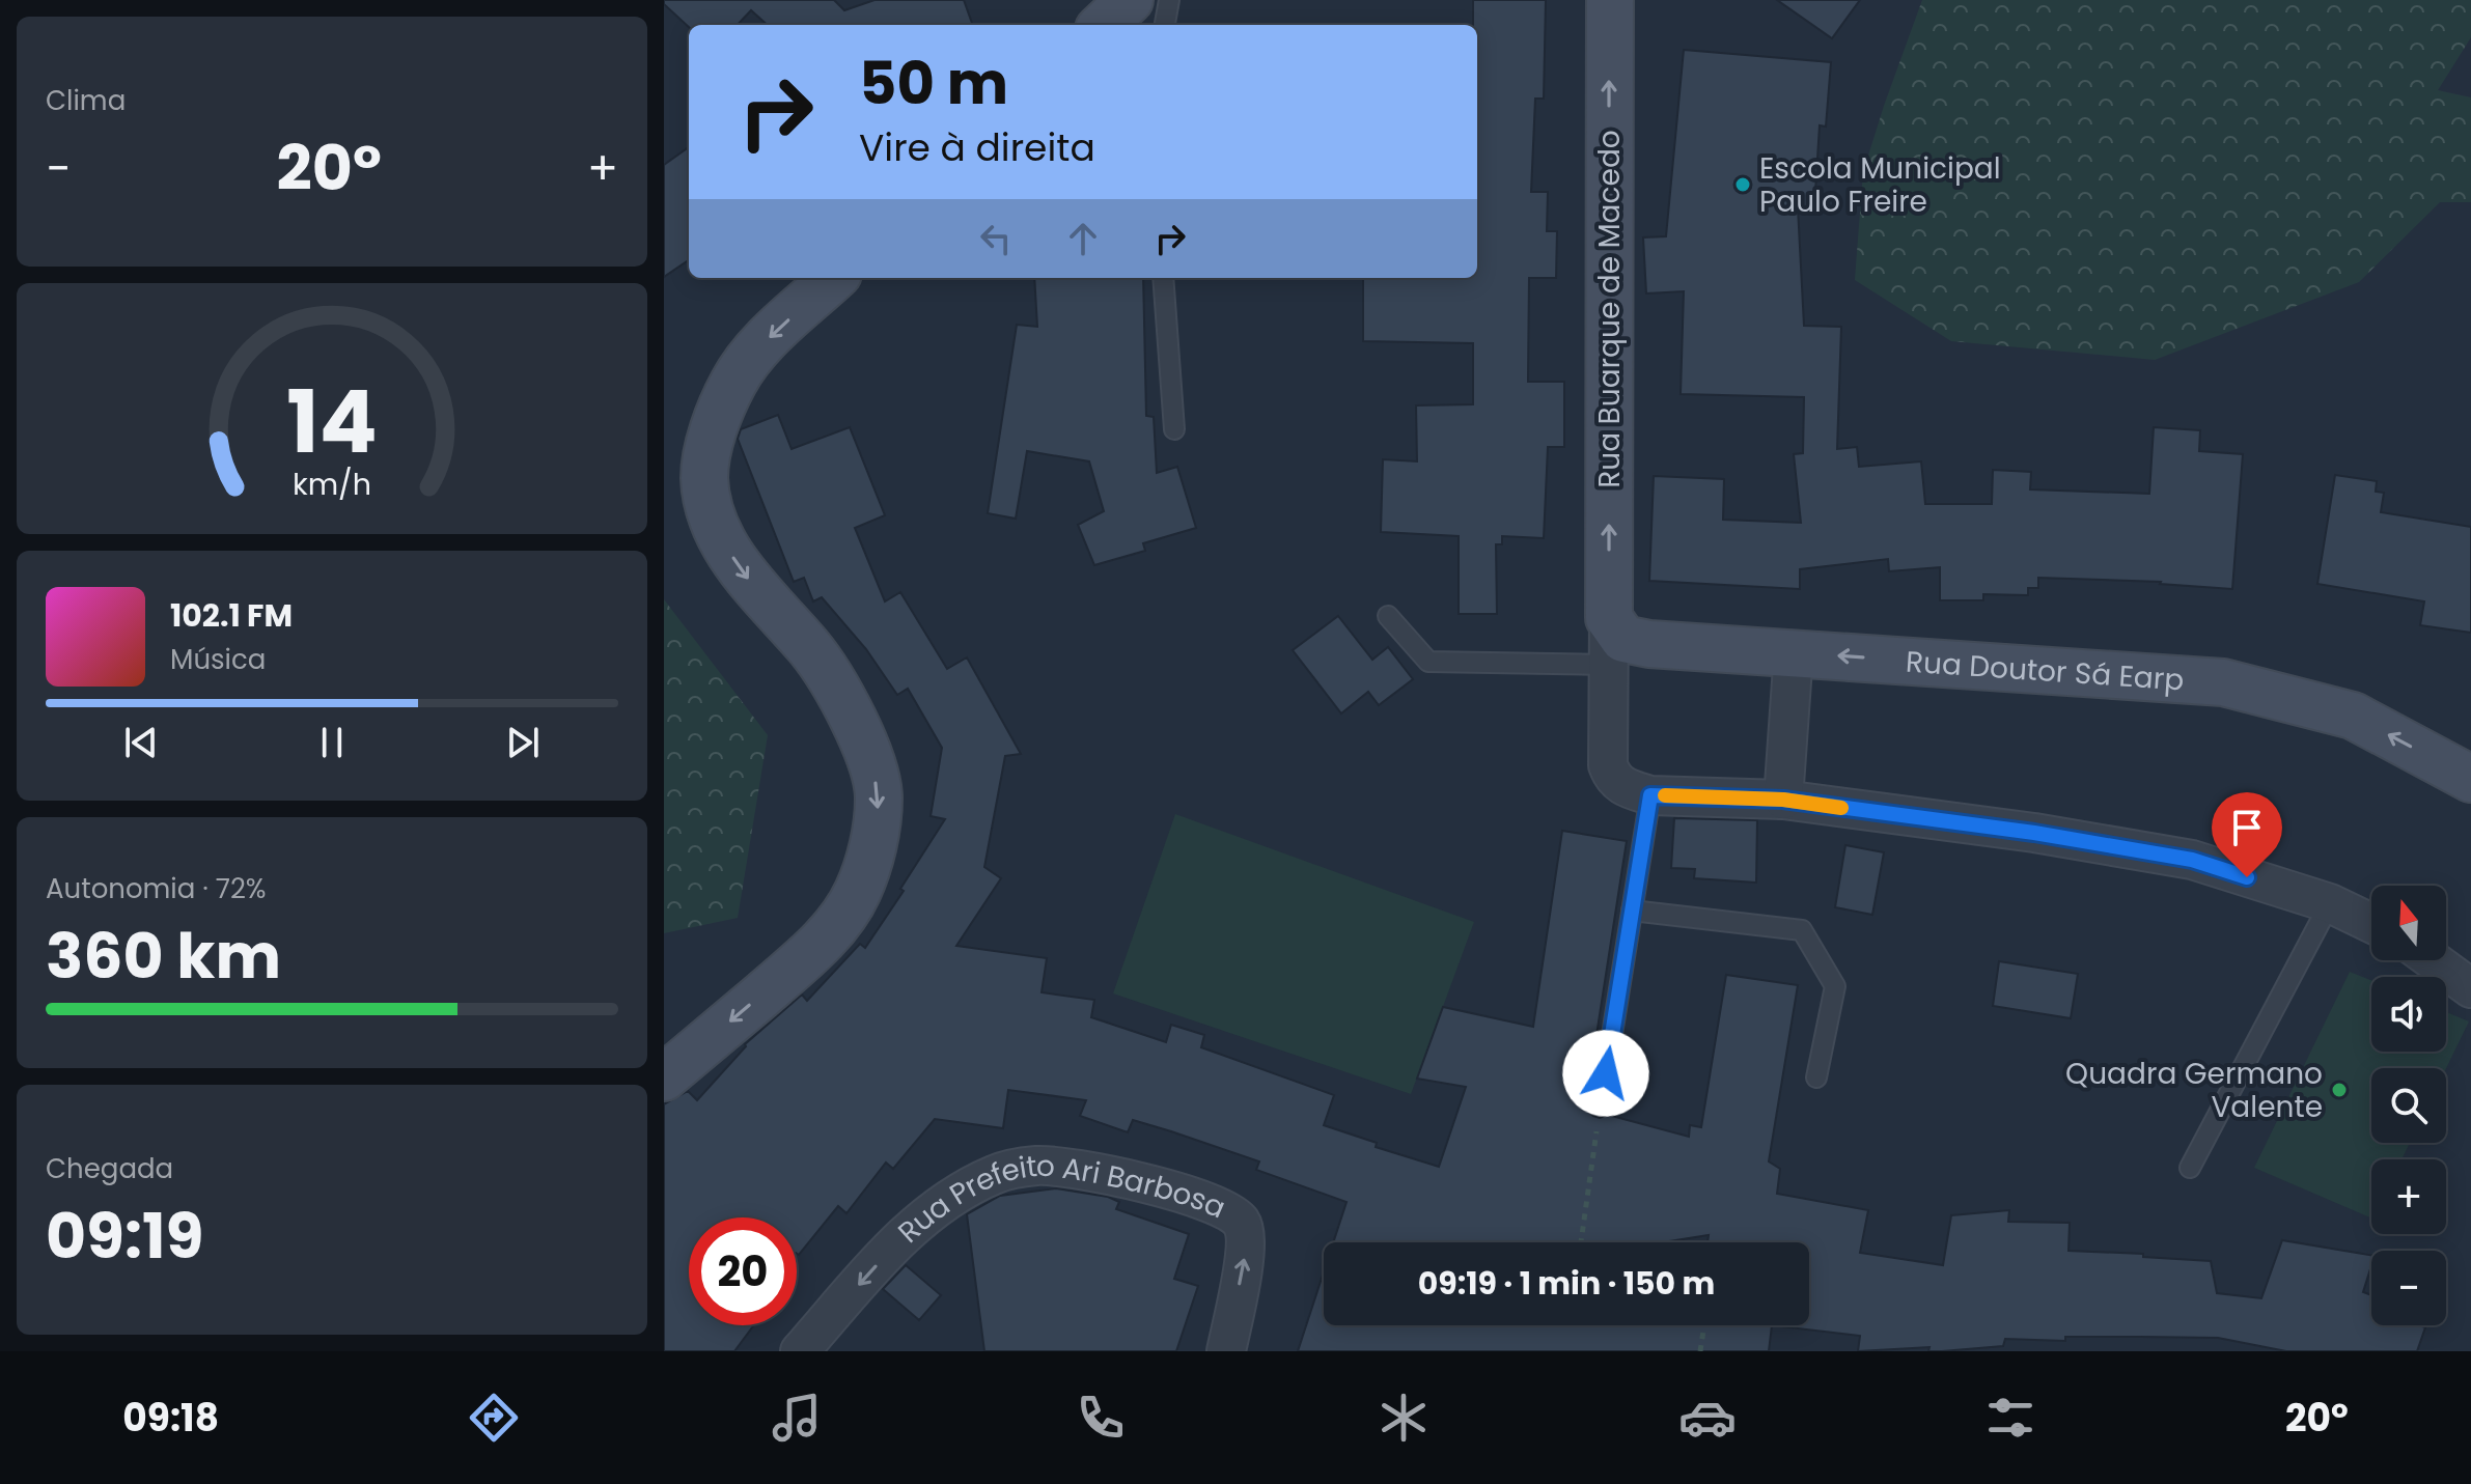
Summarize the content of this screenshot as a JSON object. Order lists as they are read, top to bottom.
{
  "streets": {
    "main road": ["Rua Buarque de Macedo", "Rua Doutor Sá Earp"],
    "street": ["Rua Prefeito Ari Barbosa"]
  },
  "crossings": [
    ["Rua Buarque de Macedo", "Rua Doutor Sá Earp"]
  ],
  "one_way": ["Rua Buarque de Macedo", "Rua Doutor Sá Earp"],
  "places": ["Escola Municipal Paulo Freire", "Quadra Germano Valente"],
  "north": "top",
  "page": {
    "tile": [
      "Clima",
      ["Autonomia · 72%", "360 km"],
      ["Chegada", "09:19"]
    ],
    "turn": ["50 m", "Vire à direita"],
    "heat": ["−", "20°", "+"],
    "song": ["102.1 FM", "Música"],
    "map_buttons": ["+", "−"],
    "limit": "20",
    "trip": "09:19 · 1 min · 150 m",
    "tabs": ["09:18", "20°"],
    "gauge": ["14", "km/h"]
  }
}
